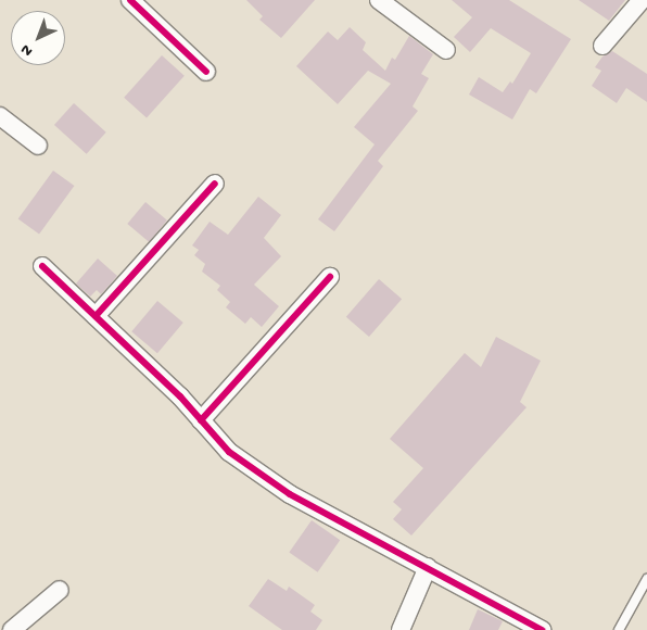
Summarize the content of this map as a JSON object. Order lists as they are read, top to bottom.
{
  "north": "bottom left"
}
